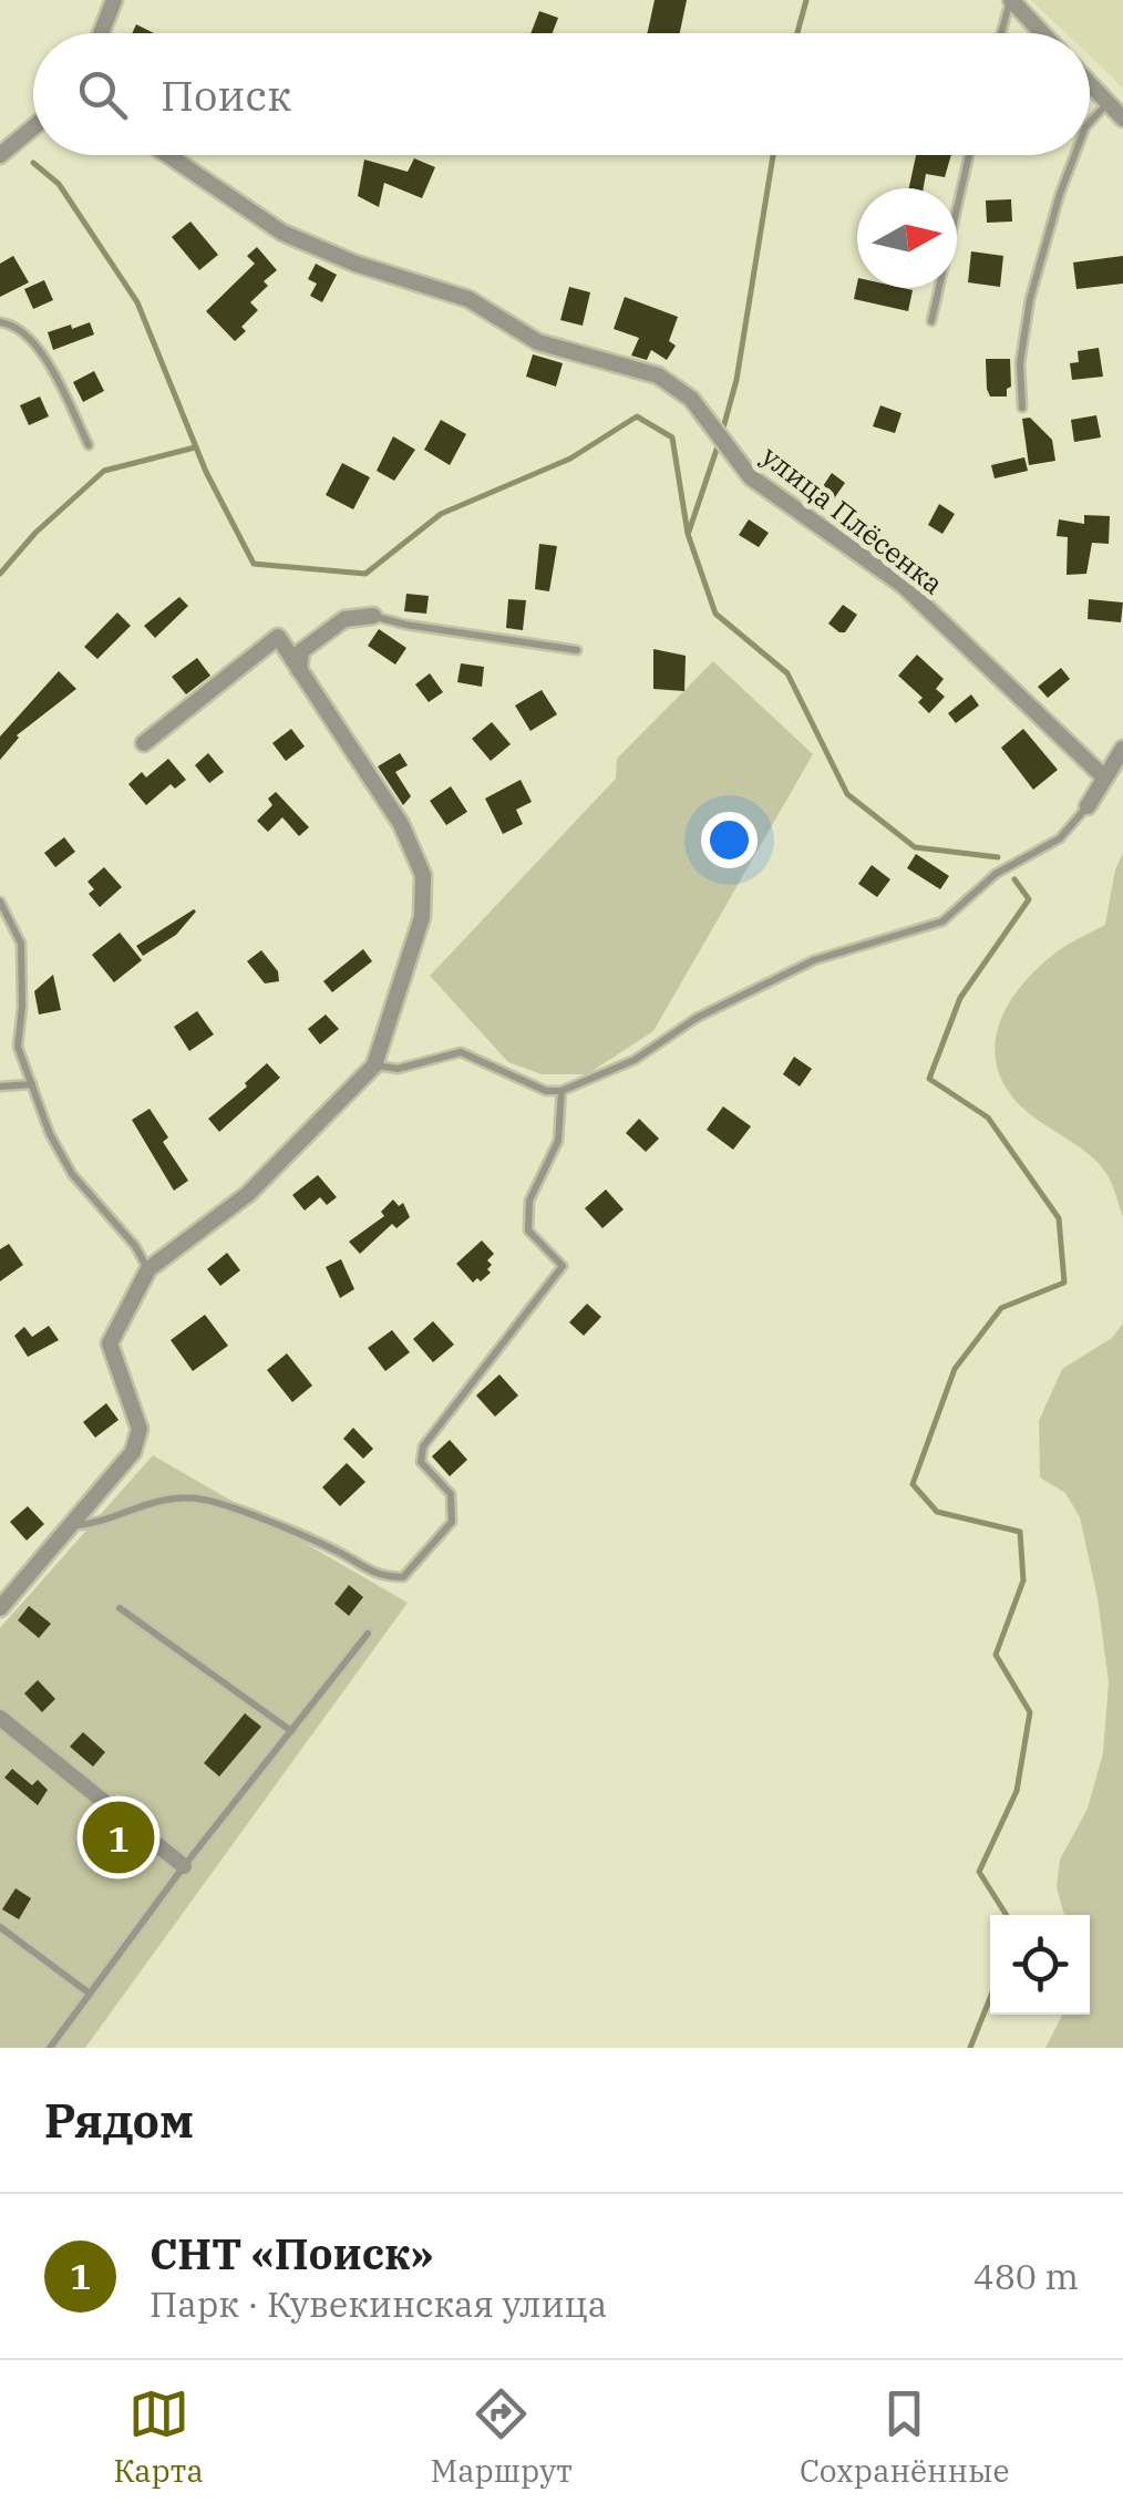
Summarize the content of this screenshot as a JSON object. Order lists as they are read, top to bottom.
{
  "streets": {
    "street": ["улица Плёсенка"]
  },
  "north": "right",
  "page": {
    "search": "Поиск",
    "pins": "1",
    "heading": "Рядом",
    "list": [
      {
        "mark": "1",
        "name": "СНТ «Поиск»",
        "note": "Парк · Кувекинская улица",
        "value": "480 m"
      }
    ],
    "nav": ["Карта", "Маршрут", "Сохранённые"]
  }
}
